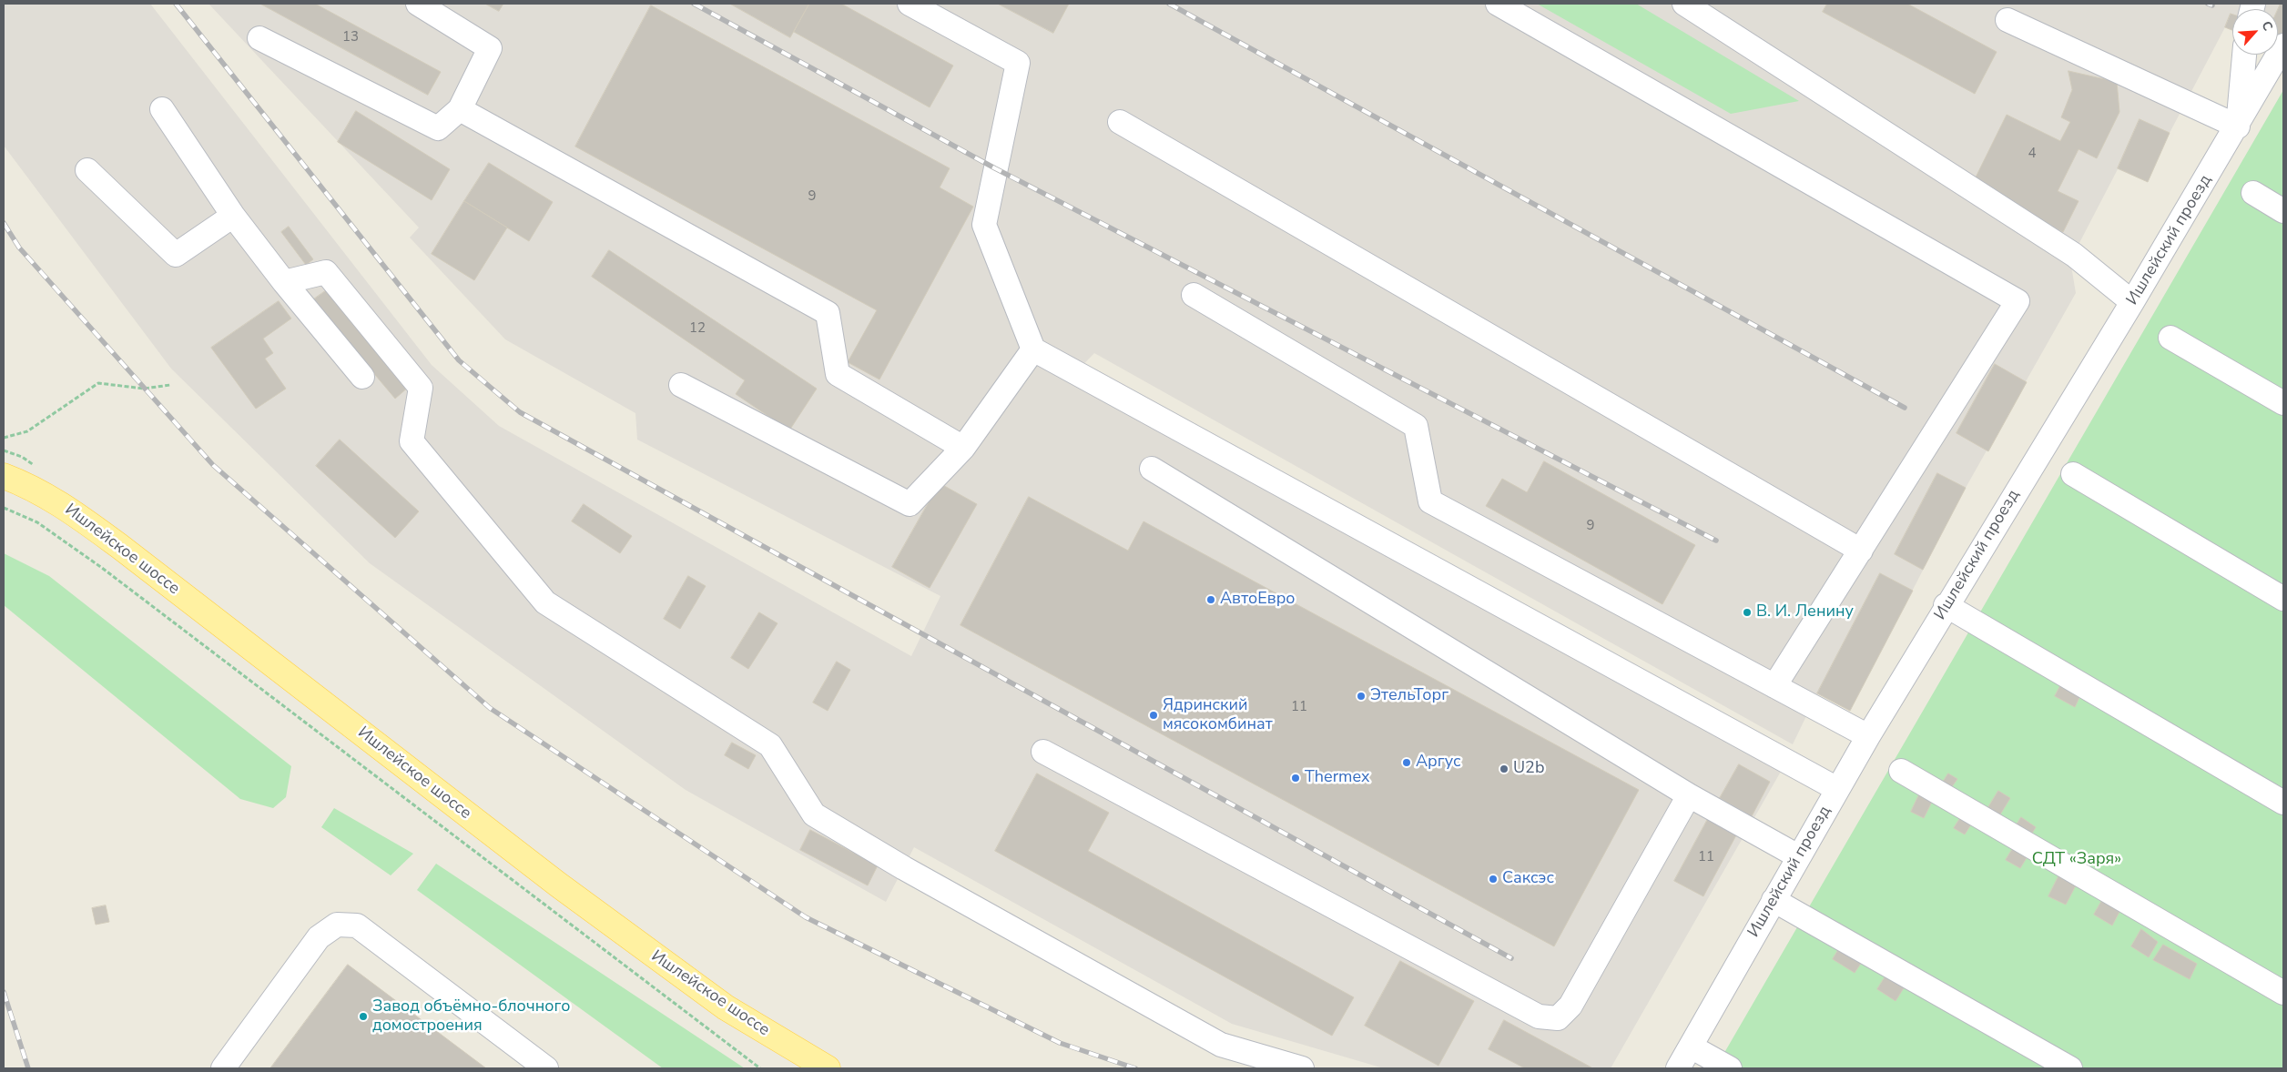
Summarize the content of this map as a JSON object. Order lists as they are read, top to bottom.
{
  "streets": {
    "main road": ["Ишлейское шоссе"],
    "street": ["Ишлейский проезд"]
  },
  "parks": ["СДТ «Заря»"],
  "places": [
    "АвтоЕвро",
    "В. И. Ленину",
    "ЭтельТорг",
    "Ядринский мясокомбинат",
    "Аргус",
    "U2b",
    "Thermex",
    "Саксэс",
    "Завод объёмно-блочного домостроения"
  ],
  "house_numbers": [
    "13",
    "4",
    "9",
    "12",
    "9",
    "11",
    "11"
  ],
  "north": "top right"
}
